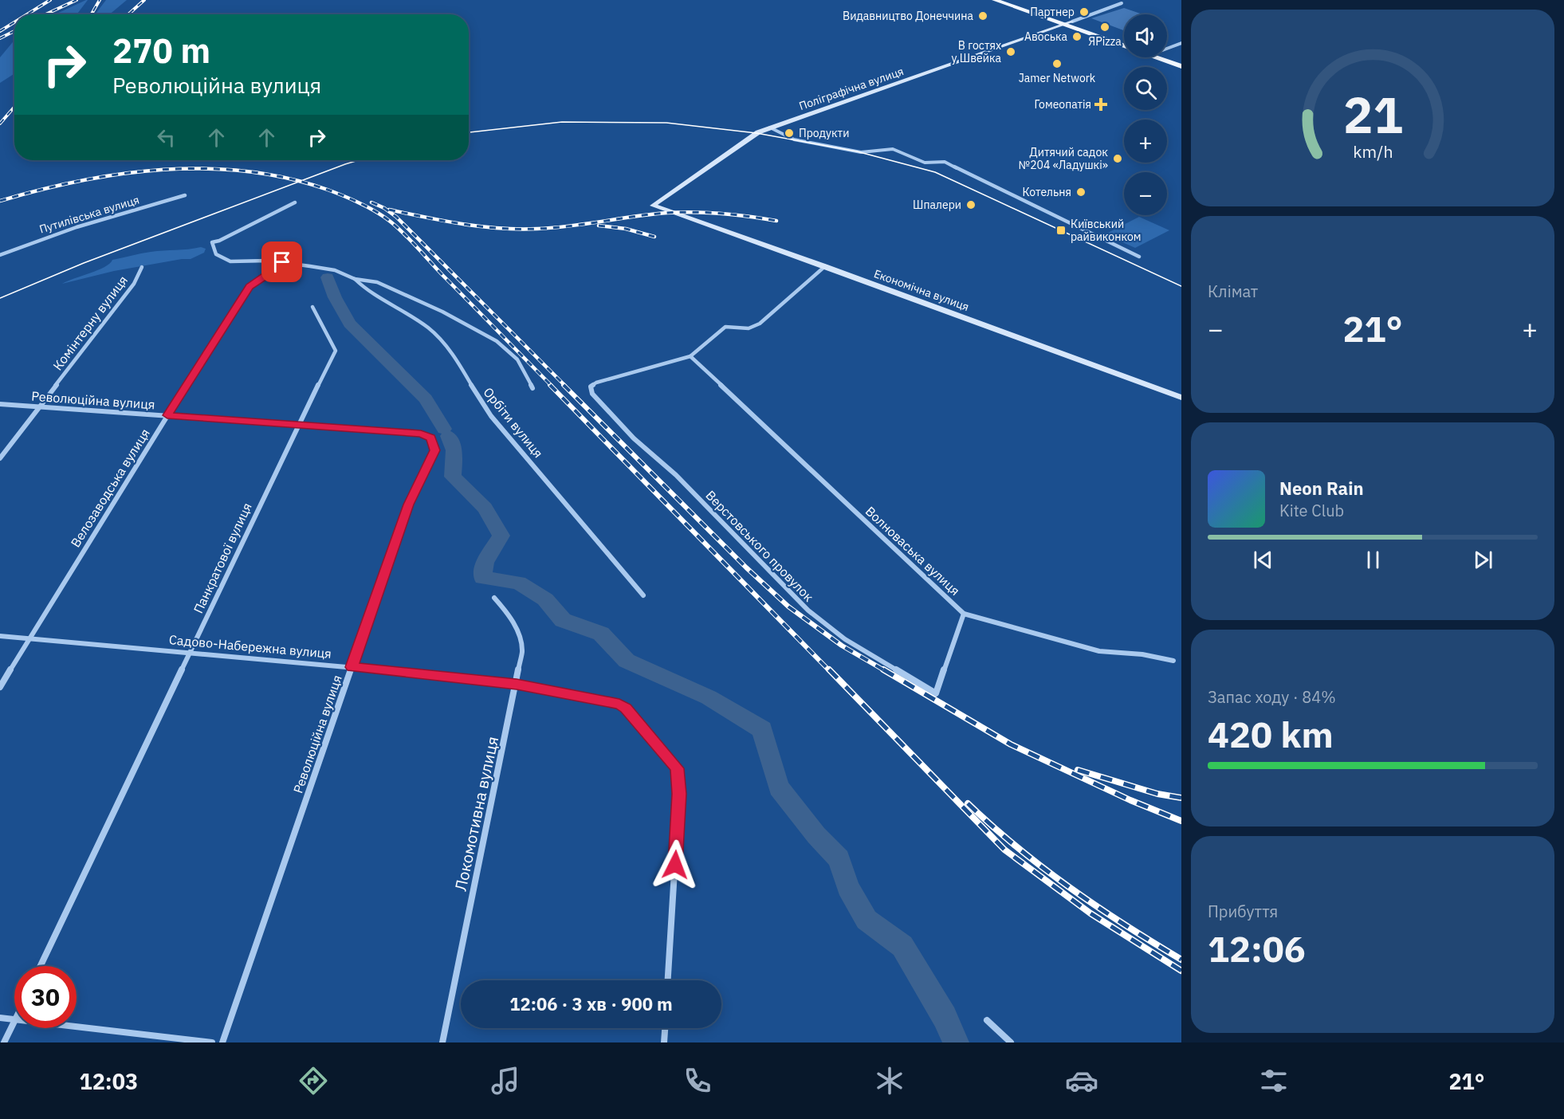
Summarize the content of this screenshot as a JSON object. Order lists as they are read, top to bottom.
{
  "streets": {
    "street": [
      "Поліграфічна вулиця",
      "Путилівська вулиця",
      "Економічна вулиця",
      "Комінтерну вулиця",
      "Революційна вулиця",
      "Орбіти вулиця",
      "Велозаводська вулиця",
      "Верстовського провулок",
      "Волноваська вулиця",
      "Панкратової вулиця",
      "Садово-Набережна вулиця",
      "Локомотивна вулиця"
    ]
  },
  "crossings": [
    ["Поліграфічна вулиця", "Економічна вулиця"],
    ["Комінтерну вулиця", "Революційна вулиця"],
    ["Революційна вулиця", "Велозаводська вулиця"],
    ["Революційна вулиця", "Панкратової вулиця"],
    ["Революційна вулиця", "Садово-Набережна вулиця"],
    ["Велозаводська вулиця", "Садово-Набережна вулиця"],
    ["Верстовського провулок", "Волноваська вулиця"],
    ["Панкратової вулиця", "Садово-Набережна вулиця"],
    ["Садово-Набережна вулиця", "Локомотивна вулиця"]
  ],
  "places": {
    "other": [
      "Партнер",
      "Видавництво Донеччина",
      "ЯPizza",
      "Авоська",
      "В гостях у Швейка",
      "Jamer Network",
      "Продукти",
      "Дитячий садок №204 «Ладушкі»",
      "Котельня",
      "Шпалери"
    ],
    "health": ["Гомеопатія"],
    "transit": ["Київський райвиконком"]
  },
  "page": {
    "map_buttons": ["+", "−"],
    "turn": ["270 m", "Революційна вулиця"],
    "tile": [
      "Клімат",
      ["Запас ходу · 84%", "420 km"],
      ["Прибуття", "12:06"]
    ],
    "heat": ["−", "21°", "+"],
    "song": ["Neon Rain", "Kite Club"],
    "limit": "30",
    "trip": "12:06 · 3 хв · 900 m",
    "tabs": ["12:03", "21°"],
    "gauge": ["21", "km/h"]
  }
}
